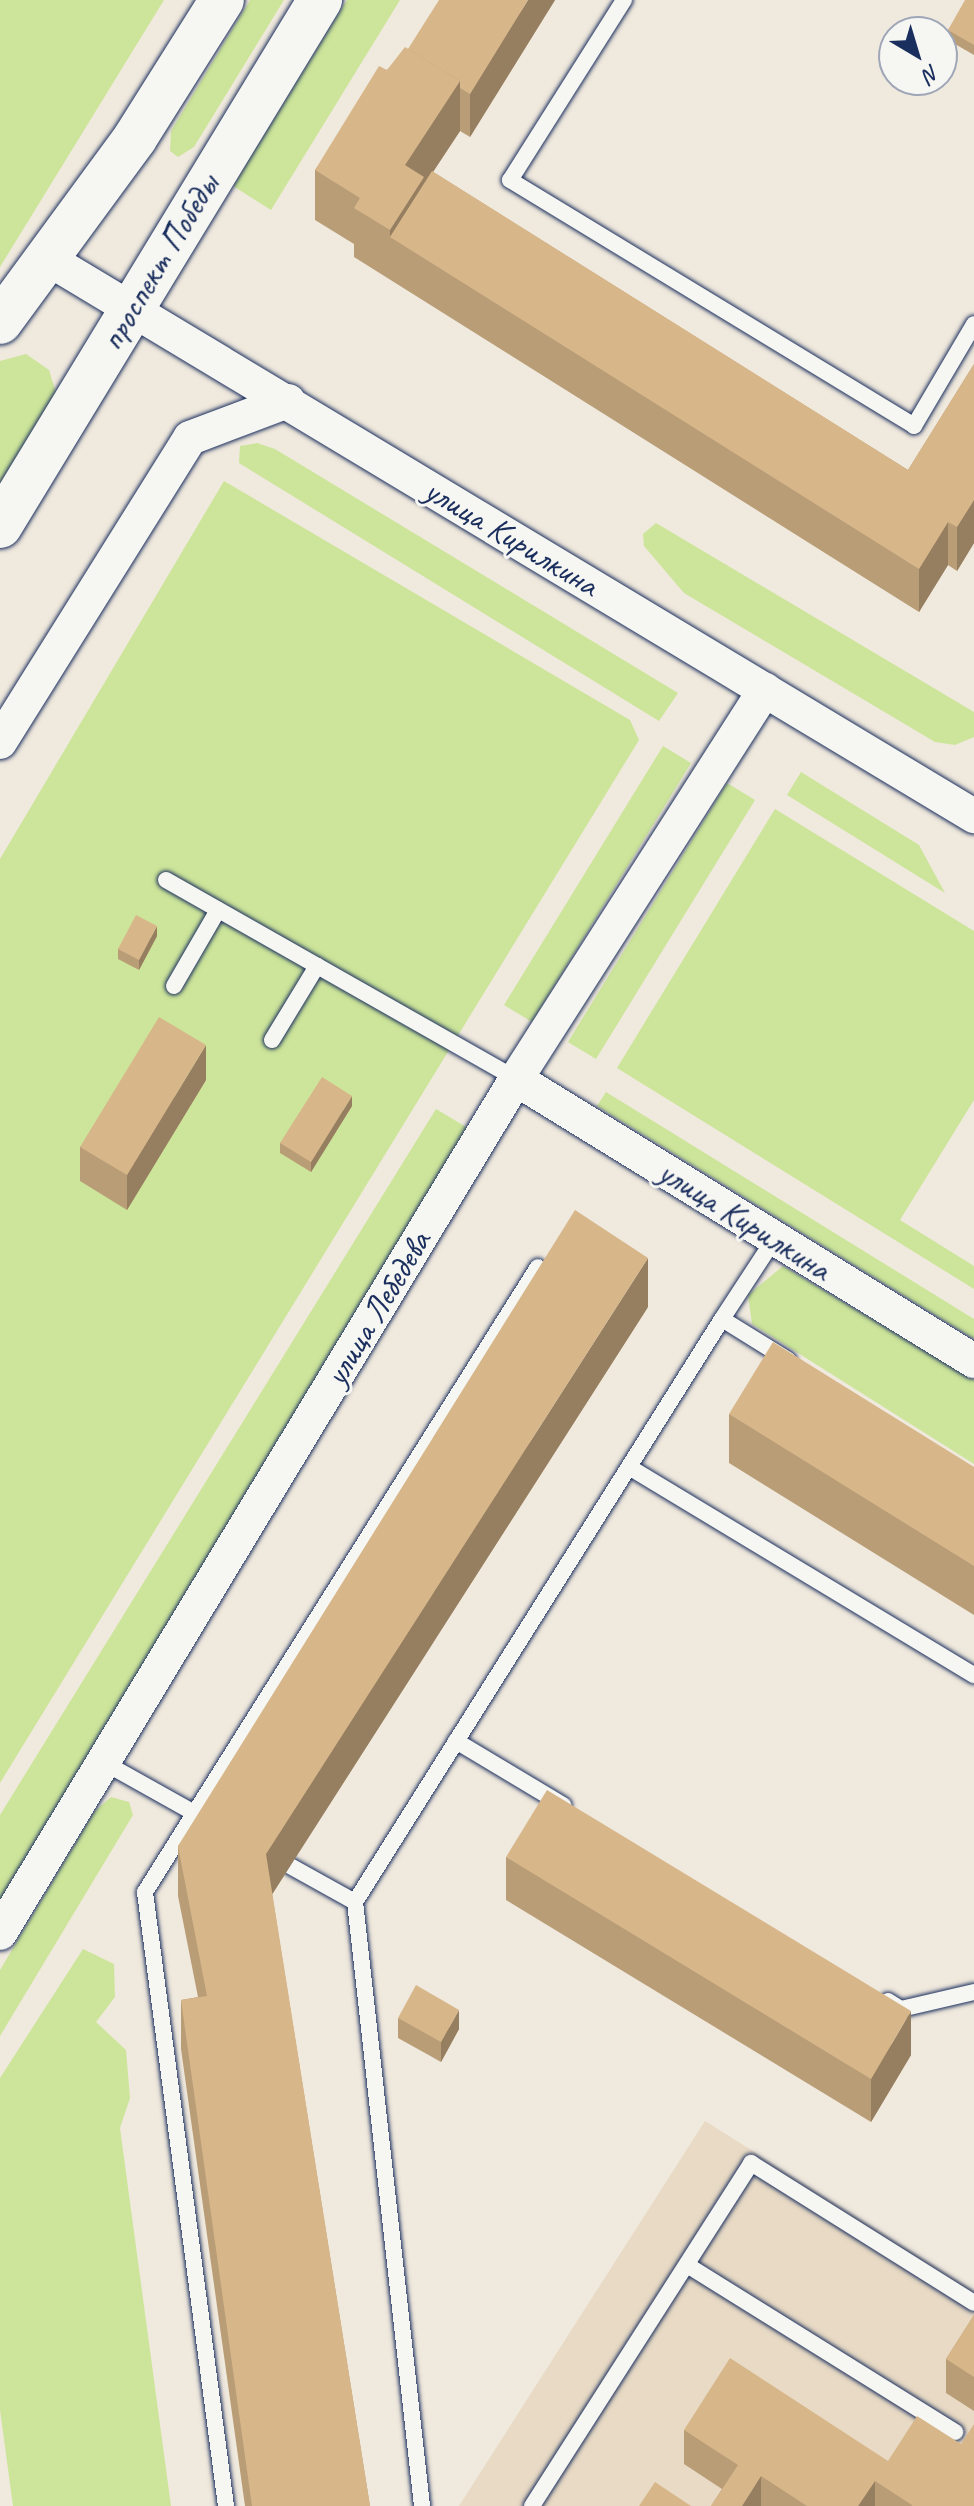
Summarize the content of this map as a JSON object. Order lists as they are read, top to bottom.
{
  "streets": {
    "main road": ["проспект Победы"],
    "street": ["улица Кирилкина", "улица Лебедева"]
  },
  "crossings": [
    ["проспект Победы", "улица Кирилкина"],
    ["улица Кирилкина", "улица Лебедева"]
  ],
  "north": "bottom right"
}
